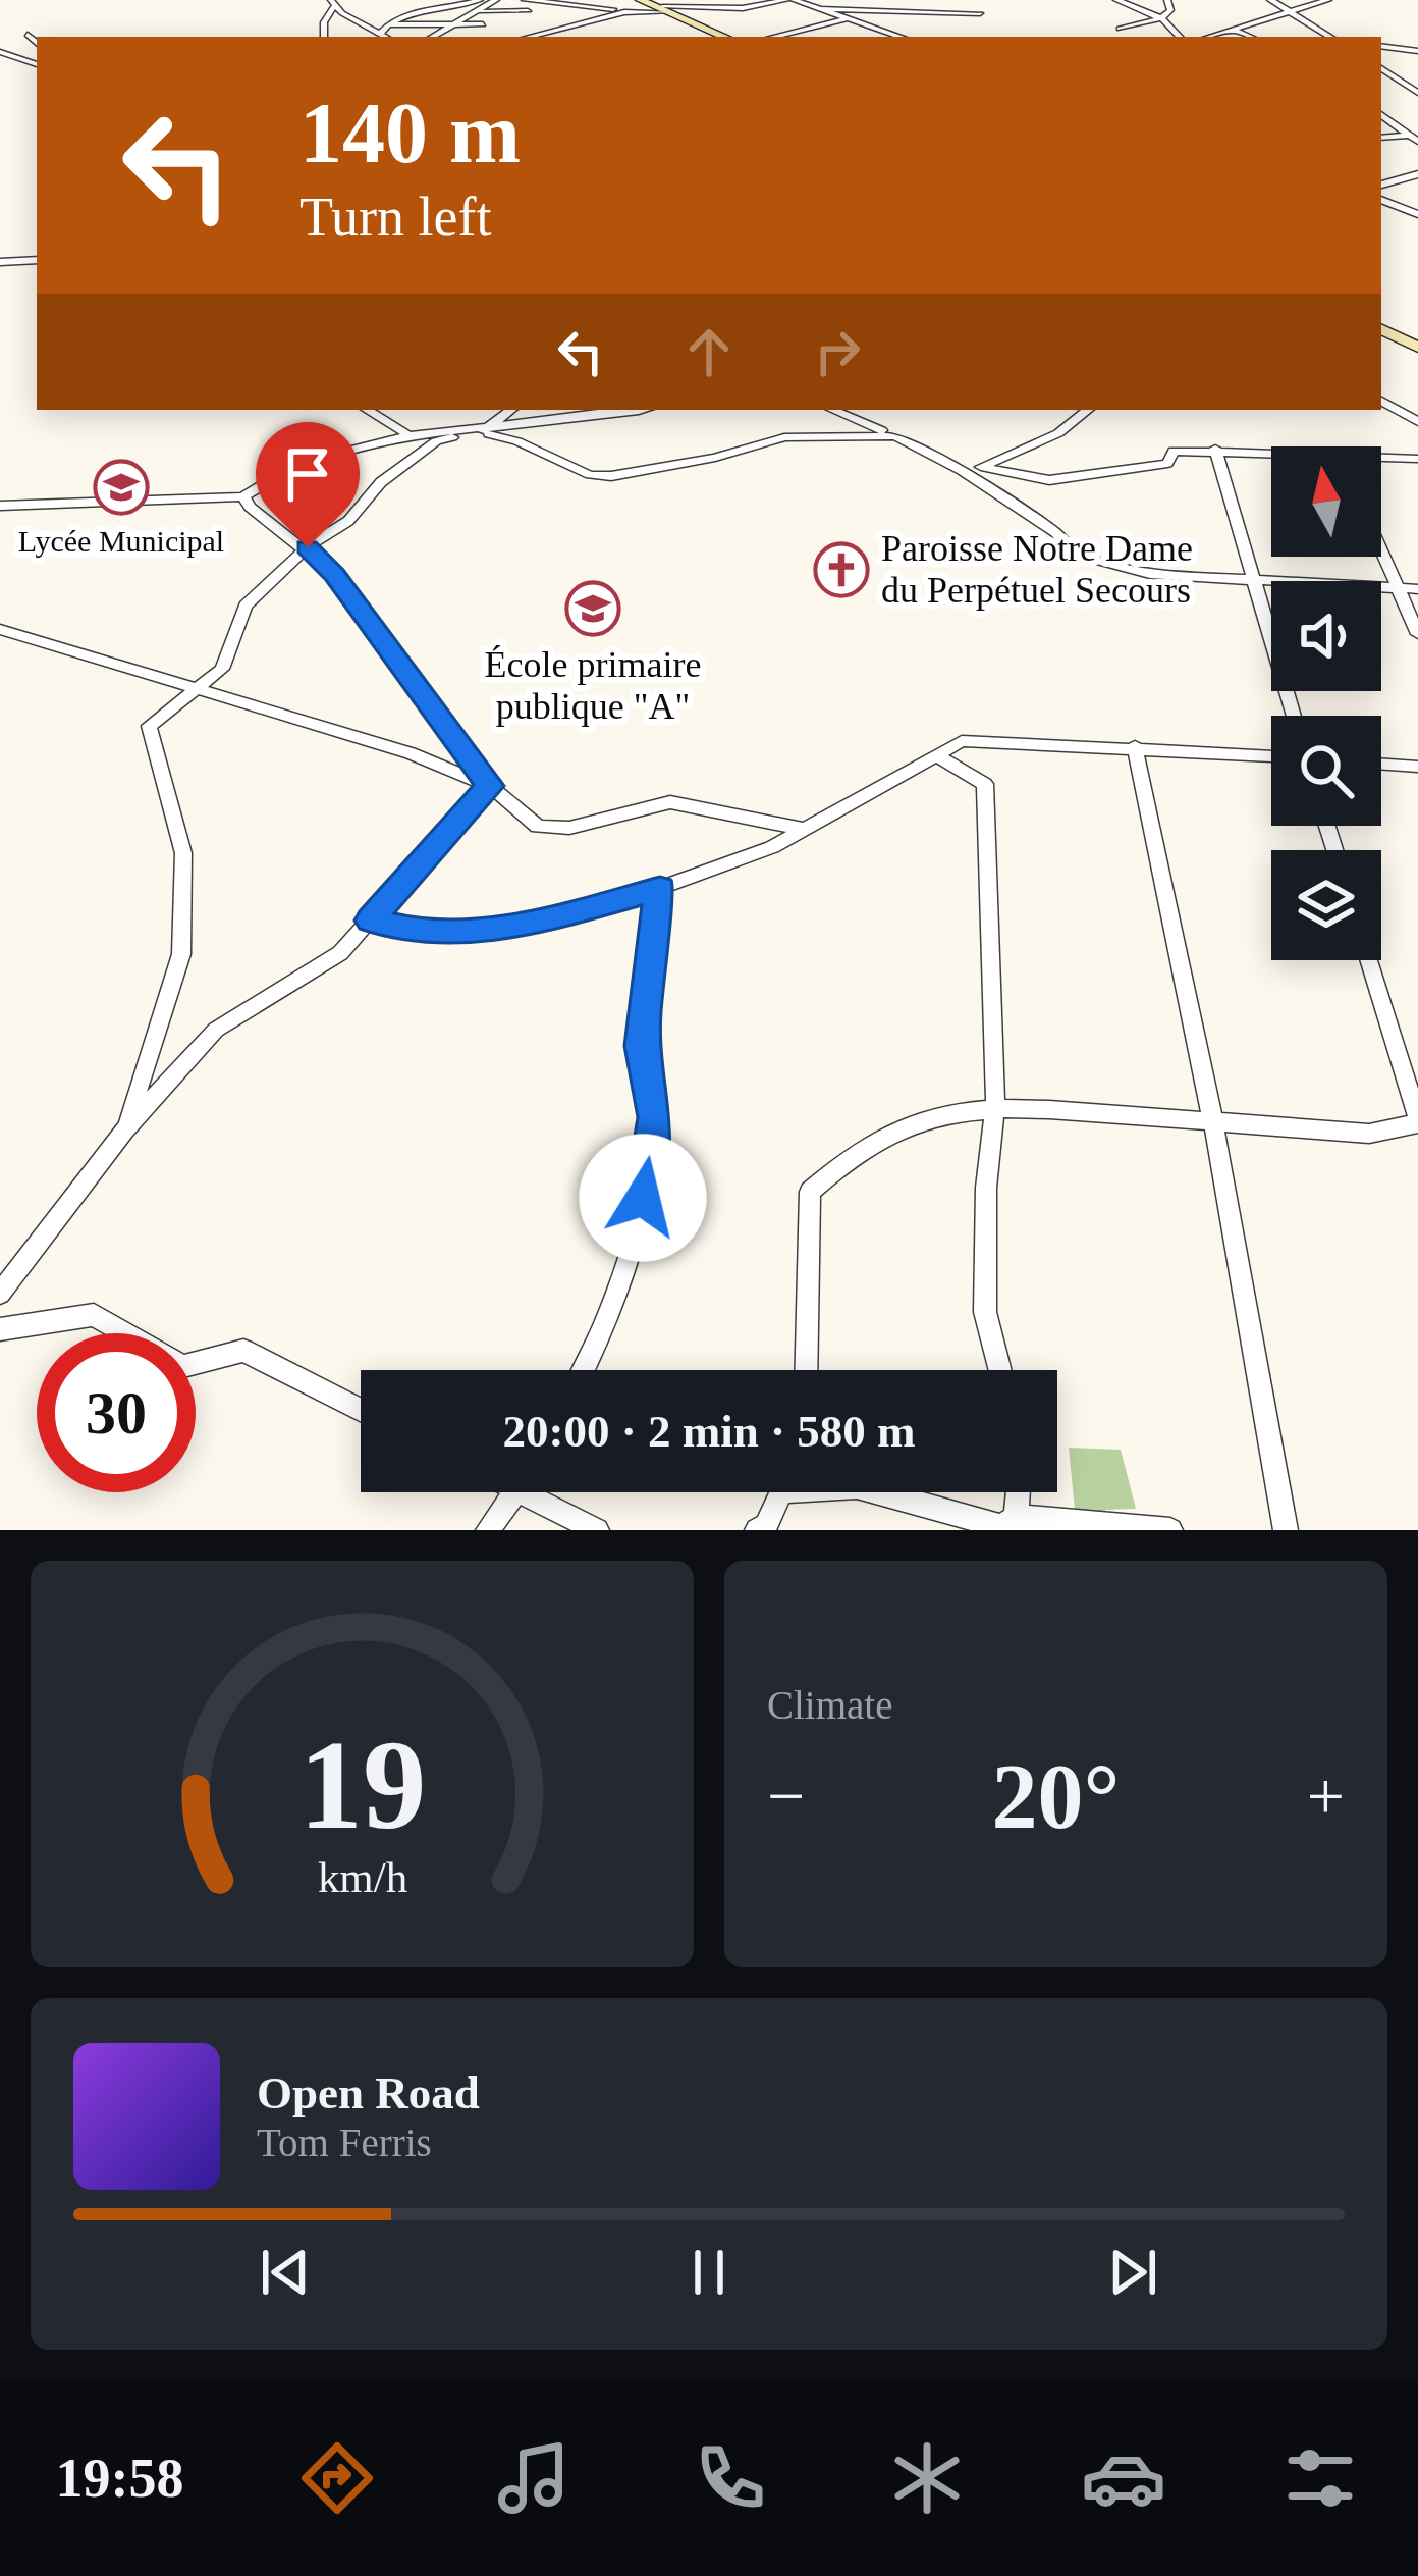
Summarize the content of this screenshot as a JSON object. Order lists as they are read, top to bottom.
{
  "places": {
    "school or university": ["Lycée Municipal", "École primaire publique \"A\""],
    "church": ["Paroisse Notre Dame du Perpétuel Secours"]
  },
  "north": "top",
  "page": {
    "turn": ["140 m", "Turn left"],
    "limit": "30",
    "trip": "20:00 · 2 min · 580 m",
    "tile": "Climate",
    "heat": ["−", "20°", "+"],
    "song": ["Open Road", "Tom Ferris"],
    "tabs": "19:58",
    "gauge": ["19", "km/h"]
  }
}
